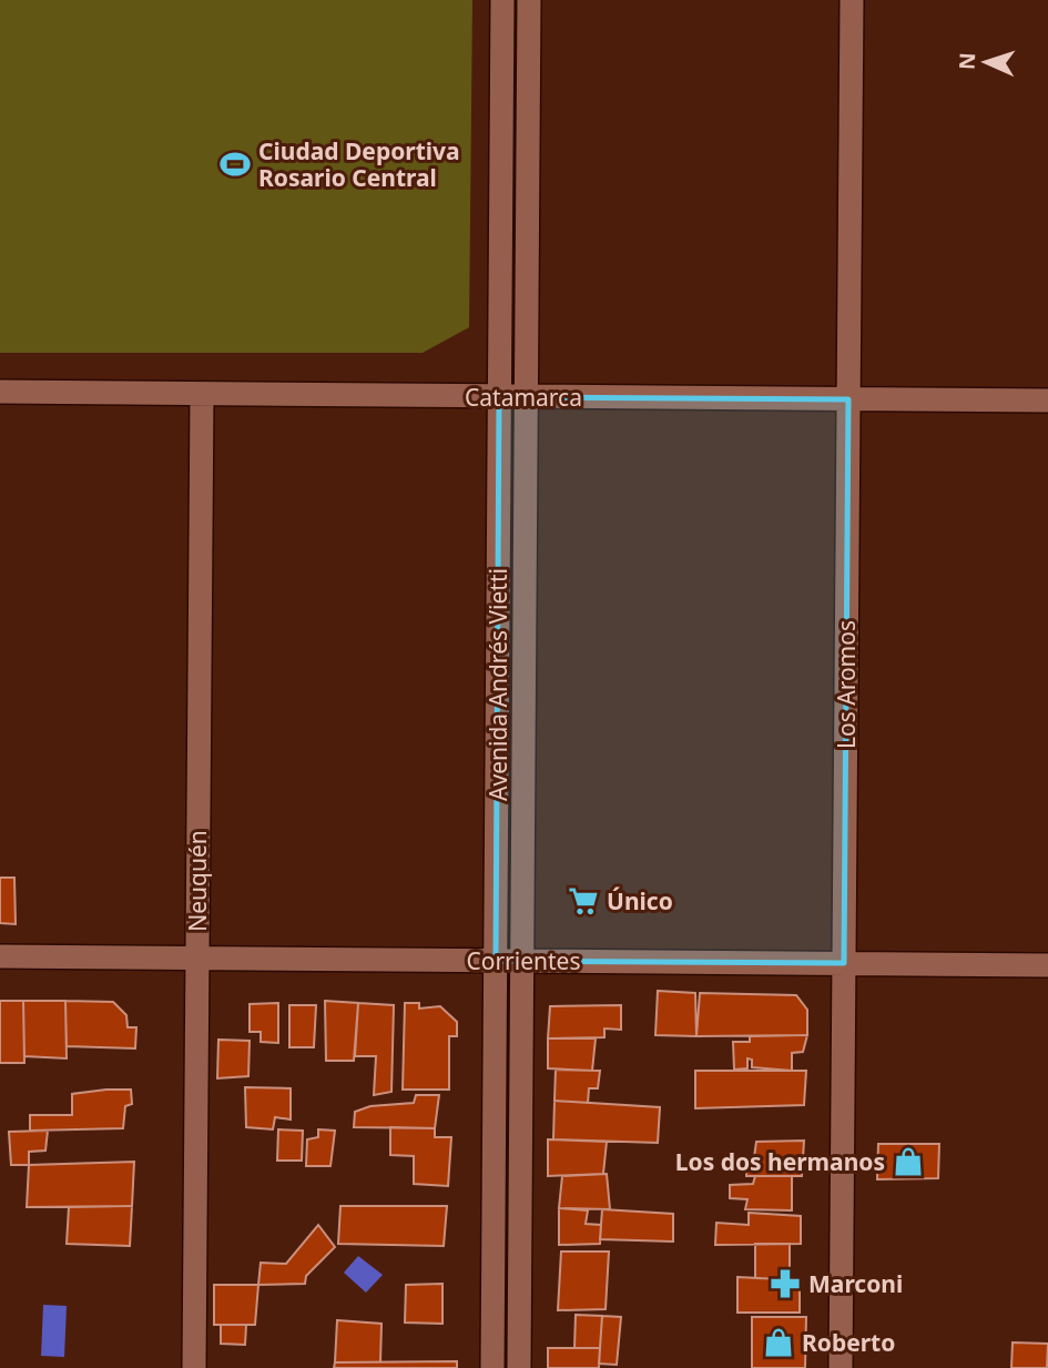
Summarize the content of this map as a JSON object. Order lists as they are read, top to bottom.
{
  "streets": {
    "street": [
      "Catamarca",
      "Avenida Andrés Vietti",
      "Los Aromos",
      "Neuquén",
      "Corrientes"
    ]
  },
  "crossings": [
    ["Catamarca", "Avenida Andrés Vietti"],
    ["Catamarca", "Los Aromos"],
    ["Catamarca", "Neuquén"],
    ["Avenida Andrés Vietti", "Corrientes"],
    ["Los Aromos", "Corrientes"],
    ["Neuquén", "Corrientes"]
  ],
  "places": {
    "sports": ["Ciudad Deportiva Rosario Central"],
    "supermarket": ["Único"],
    "shop": ["Los dos hermanos", "Roberto"],
    "pharmacy": ["Marconi"]
  },
  "north": "left"
}
